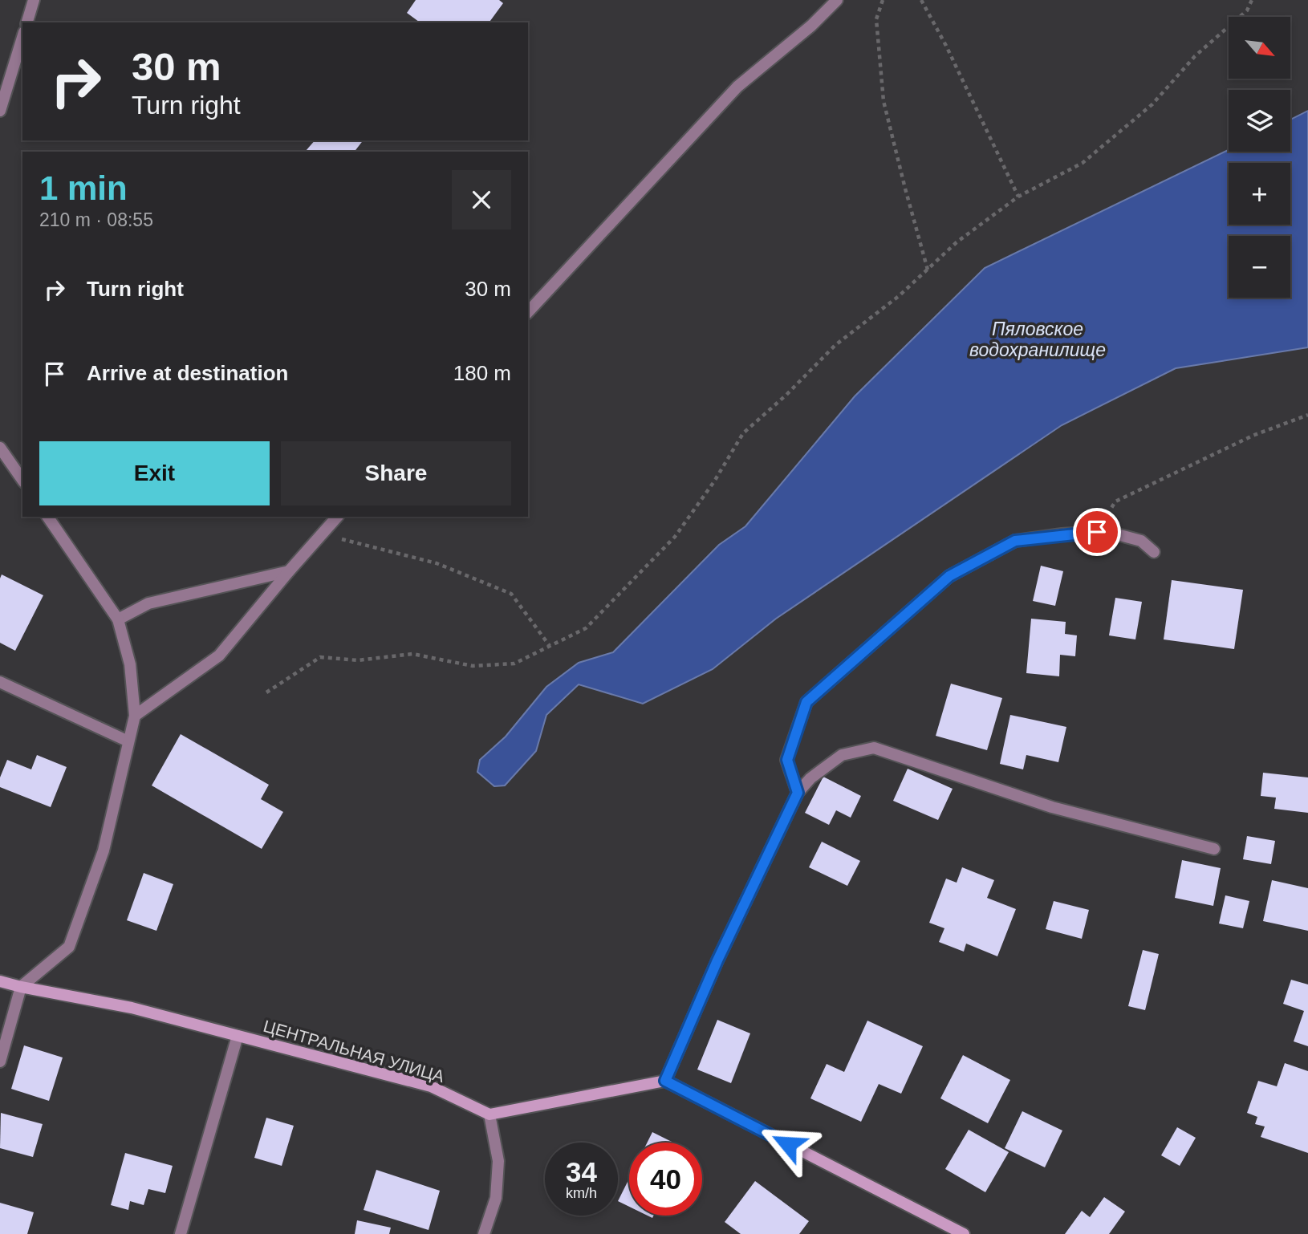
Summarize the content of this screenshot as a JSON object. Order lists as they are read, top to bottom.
{
  "streets": {
    "street": ["ЦЕНТРАЛЬНАЯ УЛИЦА"]
  },
  "water": ["Пяловское водохранилище"],
  "north": "bottom right",
  "page": {
    "map_buttons": ["+", "−"],
    "turn": ["30 m", "Turn right"],
    "heading": ["1 min", "210 m · 08:55"],
    "list": [
      {
        "name": "Turn right",
        "value": "30 m"
      },
      {
        "name": "Arrive at destination",
        "value": "180 m"
      }
    ],
    "buttons": ["Exit", "Share"],
    "speed": "34 km/h",
    "limit": "40"
  }
}
